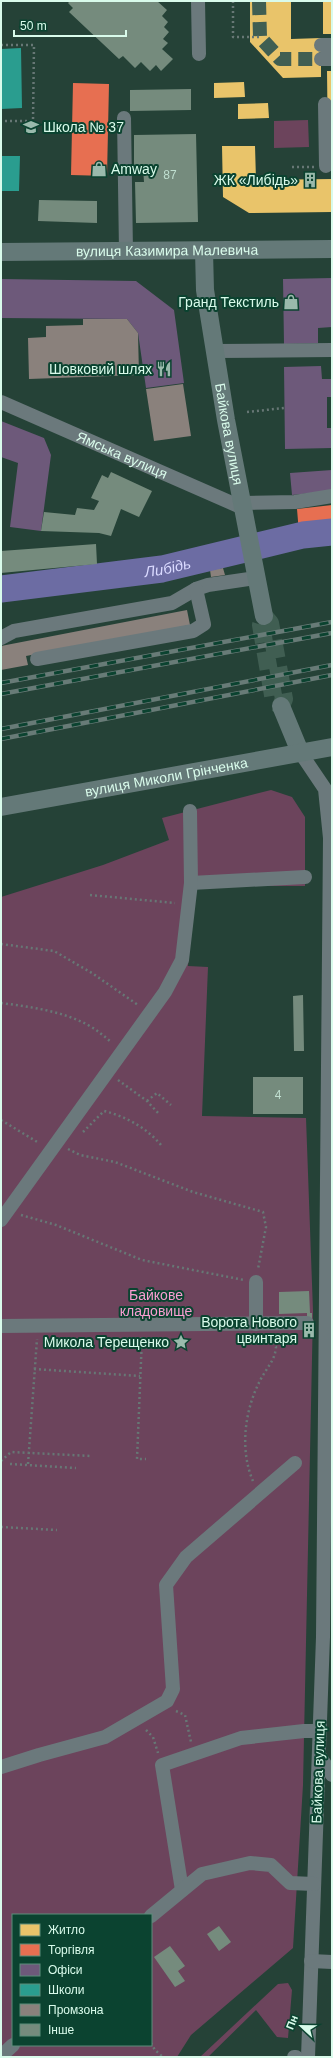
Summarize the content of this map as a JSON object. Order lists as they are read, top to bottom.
{
  "streets": {
    "main road": ["вулиця Казимира Малевича", "Байкова вулиця", "вулиця Миколи Грінченка"],
    "street": ["Ямська вулиця"]
  },
  "crossings": [
    ["вулиця Казимира Малевича", "Байкова вулиця"],
    ["Байкова вулиця", "Ямська вулиця"],
    ["Байкова вулиця", "вулиця Миколи Грінченка"]
  ],
  "water": ["Либідь"],
  "parks": ["Байкове кладовище"],
  "places": {
    "school or university": ["Школа № 37"],
    "shop": ["Amway", "Гранд Текстиль"],
    "building": ["ЖК «Либідь»", "Ворота Нового цвинтаря"],
    "restaurant": ["Шовковий шлях"],
    "place": ["Микола Терещенко"]
  },
  "house_numbers": ["87", "4"],
  "legend": [
    "Житло",
    "Торгівля",
    "Офіси",
    "Школи",
    "Промзона",
    "Інше"
  ],
  "scale_bar": "50 m",
  "north": "left"
}
